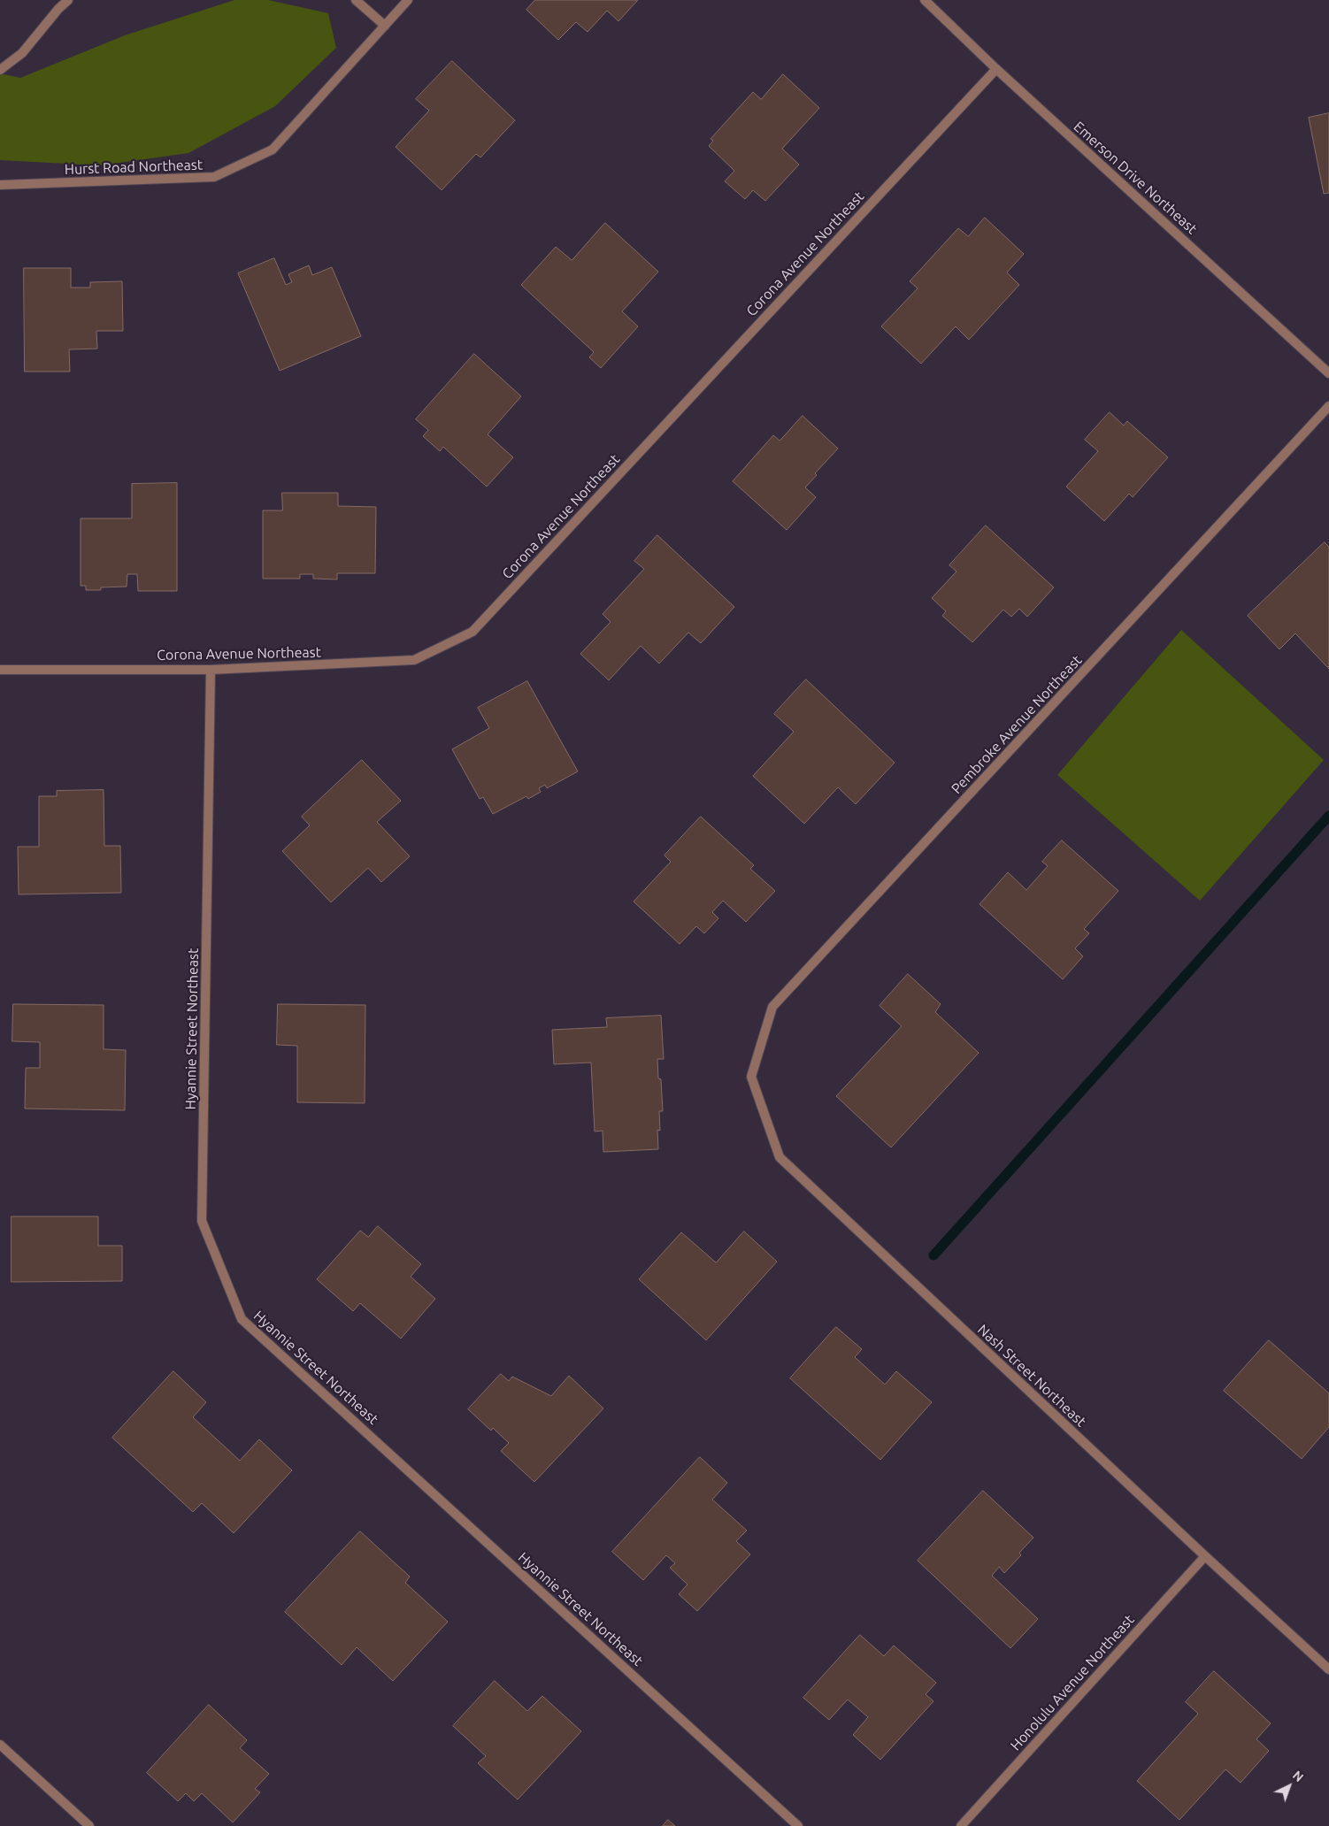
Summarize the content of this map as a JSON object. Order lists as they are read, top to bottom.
{
  "streets": {
    "street": [
      "Hurst Road Northeast",
      "Emerson Drive Northeast",
      "Corona Avenue Northeast",
      "Pembroke Avenue Northeast",
      "Hyannie Street Northeast",
      "Nash Street Northeast",
      "Honolulu Avenue Northeast"
    ]
  },
  "crossings": [
    ["Emerson Drive Northeast", "Corona Avenue Northeast"],
    ["Corona Avenue Northeast", "Hyannie Street Northeast"],
    ["Pembroke Avenue Northeast", "Nash Street Northeast"],
    ["Nash Street Northeast", "Honolulu Avenue Northeast"]
  ],
  "north": "top right"
}
